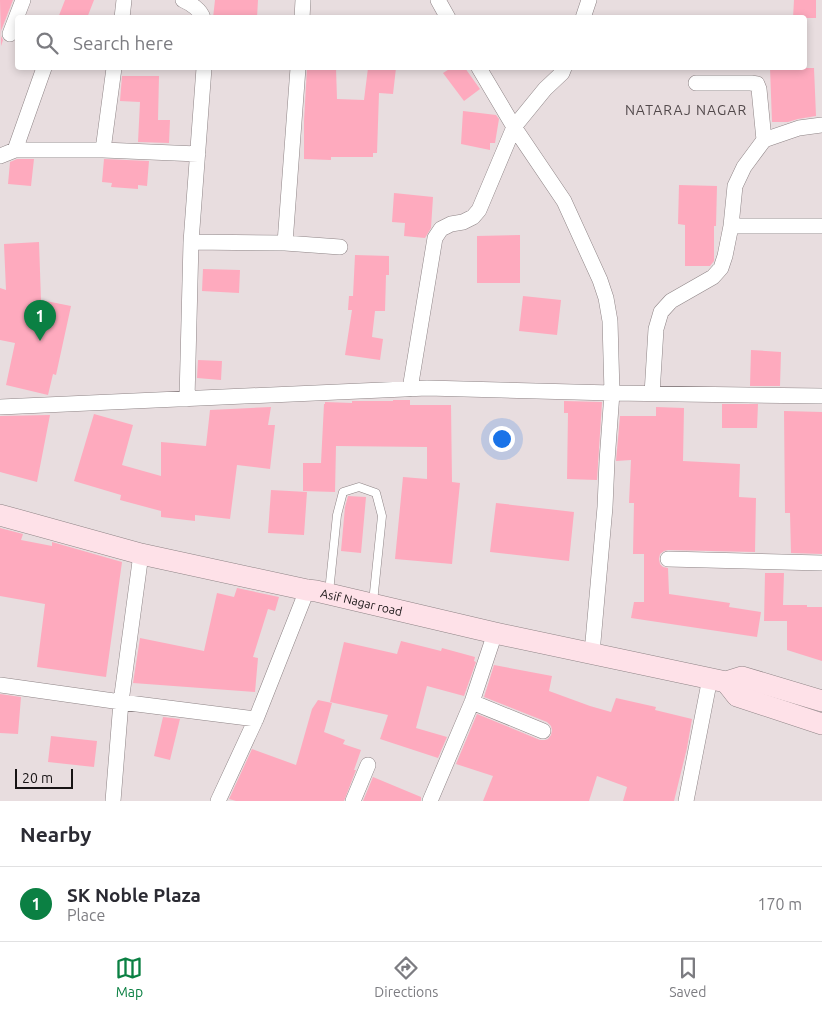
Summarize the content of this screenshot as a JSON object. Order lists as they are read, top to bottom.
{
  "streets": {
    "main road": ["Asif Nagar road"]
  },
  "districts": ["NATARAJ NAGAR"],
  "scale_bar": "20 m",
  "page": {
    "search": "Search here",
    "pins": "1",
    "scale": "20 m",
    "heading": "Nearby",
    "list": [
      {
        "mark": "1",
        "name": "SK Noble Plaza",
        "note": "Place",
        "value": "170 m"
      }
    ],
    "nav": ["Map", "Directions", "Saved"]
  }
}
